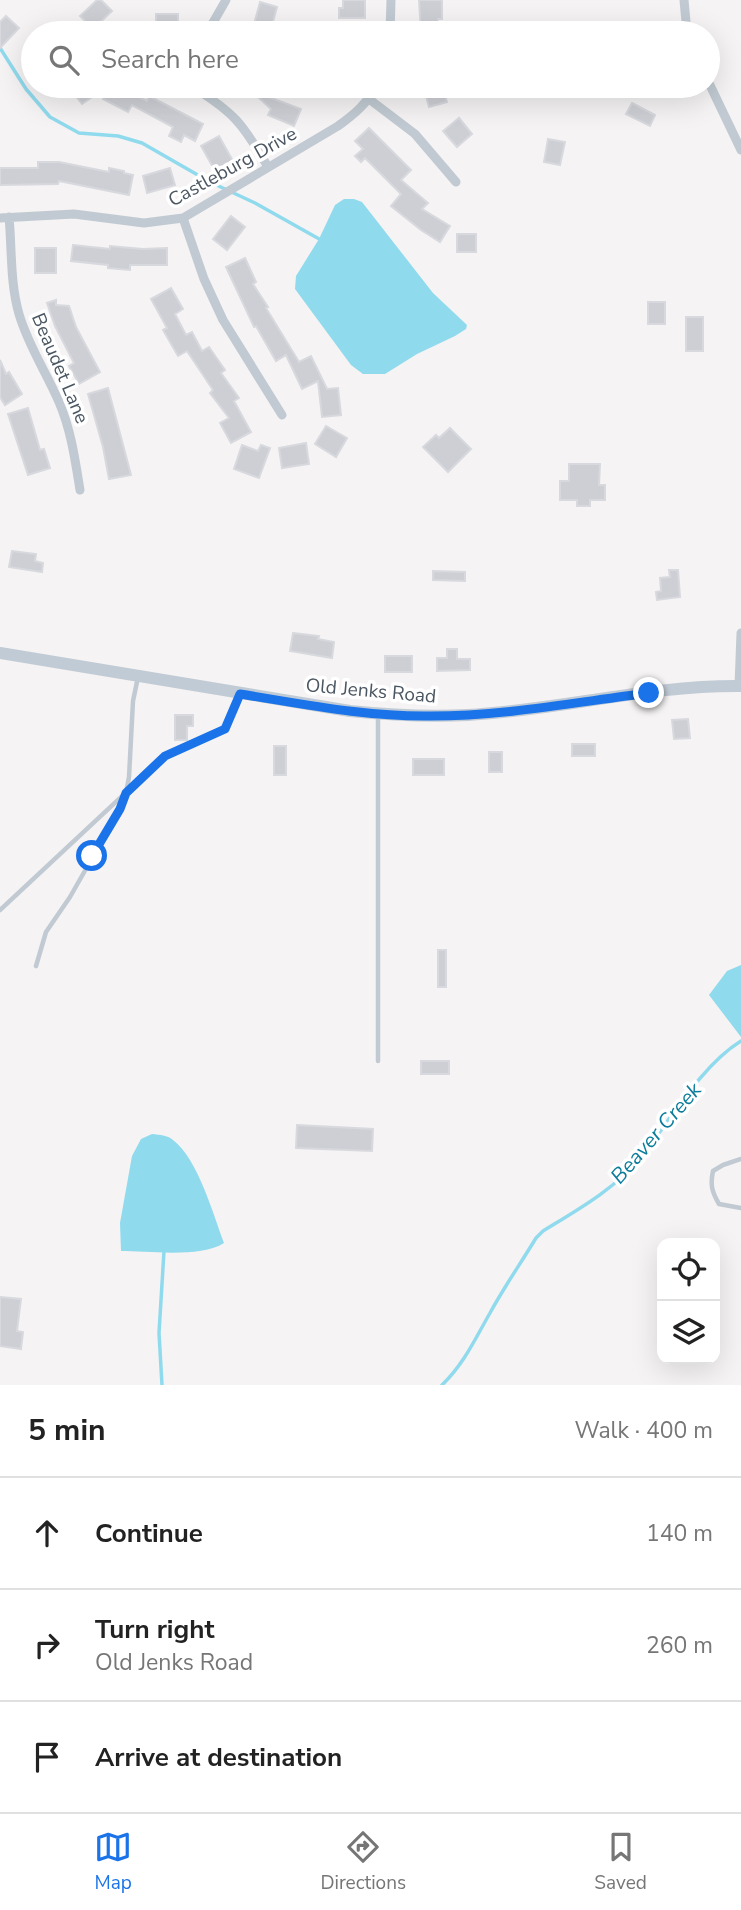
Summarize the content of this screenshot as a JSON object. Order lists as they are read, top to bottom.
{
  "streets": {
    "street": ["Castleburg Drive", "Beaudet Lane", "Old Jenks Road"]
  },
  "crossings": [
    ["Castleburg Drive", "Beaudet Lane"]
  ],
  "water": ["Beaver Creek"],
  "page": {
    "search": "Search here",
    "heading": ["5 min", "Walk · 400 m"],
    "list": [
      ["Continue", "140 m"],
      ["Turn right", "Old Jenks Road", "260 m"],
      "Arrive at destination"
    ],
    "nav": ["Map", "Directions", "Saved"]
  }
}
